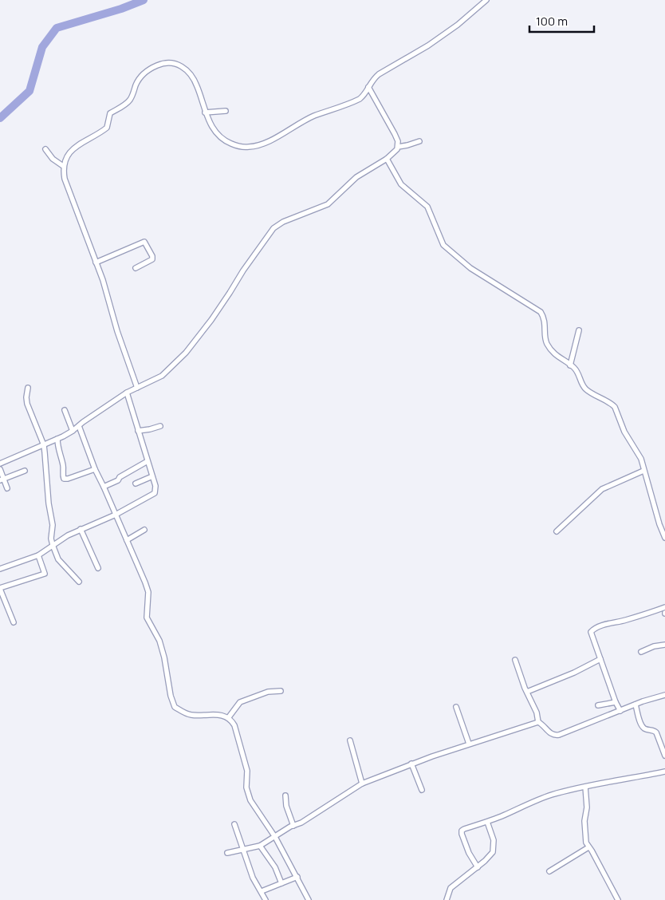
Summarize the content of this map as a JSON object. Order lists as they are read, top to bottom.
{
  "scale_bar": "100 m"
}
